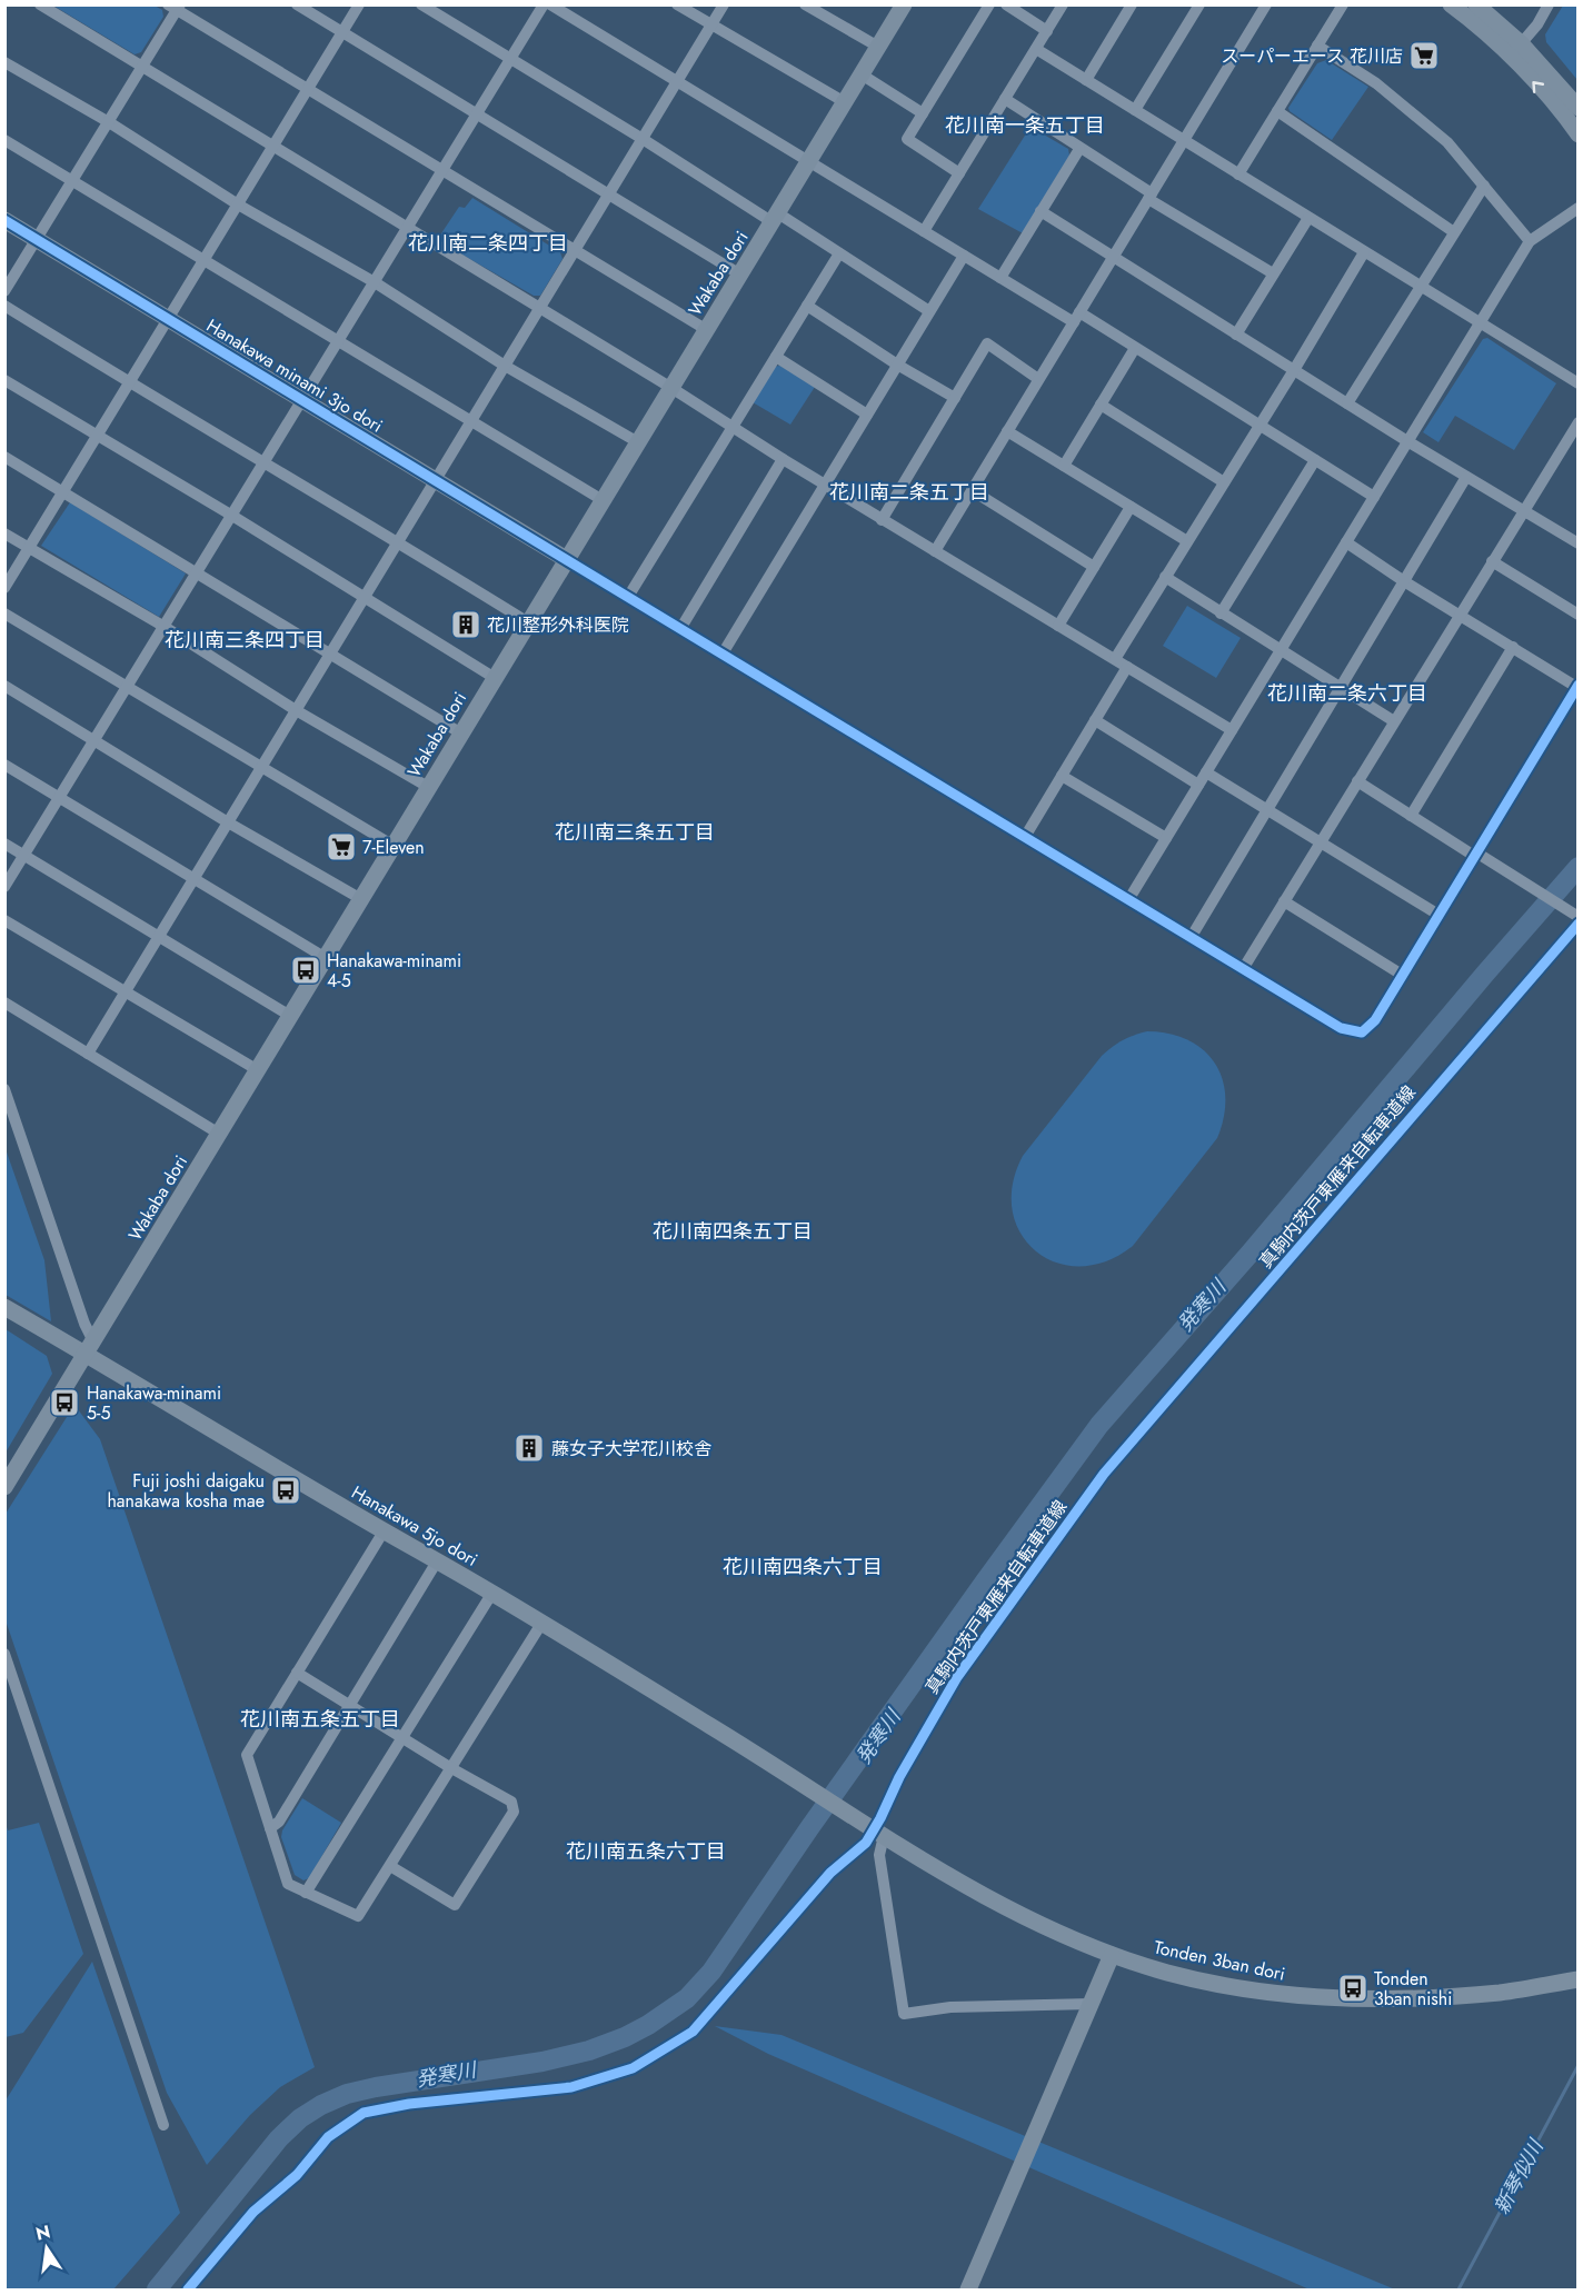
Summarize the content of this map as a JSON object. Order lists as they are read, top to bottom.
{
  "streets": {
    "street": [
      "Wakaba dori",
      "Hanakawa minami 3jo dori",
      "Hanakawa 5jo dori",
      "Tonden 3ban dori"
    ],
    "cycle path": ["真駒内茨戸東雁来自転車道線"]
  },
  "crossings": [
    ["Wakaba dori", "Hanakawa minami 3jo dori"],
    ["Wakaba dori", "Hanakawa 5jo dori"],
    ["Hanakawa 5jo dori", "Tonden 3ban dori"]
  ],
  "districts": [
    "花川南一条五丁目",
    "花川南二条四丁目",
    "花川南二条五丁目",
    "花川南三条四丁目",
    "花川南二条六丁目",
    "花川南三条五丁目",
    "花川南四条五丁目",
    "花川南四条六丁目",
    "花川南五条五丁目",
    "花川南五条六丁目"
  ],
  "water": ["発寒川", "新琴似川"],
  "places": {
    "supermarket": ["スーパーエース 花川店", "7-Eleven"],
    "building": ["花川整形外科医院", "藤女子大学花川校舎"],
    "bus stop": [
      "Hanakawa-minami 4-5",
      "Hanakawa-minami 5-5",
      "Fuji joshi daigaku hanakawa kosha mae",
      "Tonden 3ban nishi"
    ]
  },
  "north": "top"
}
